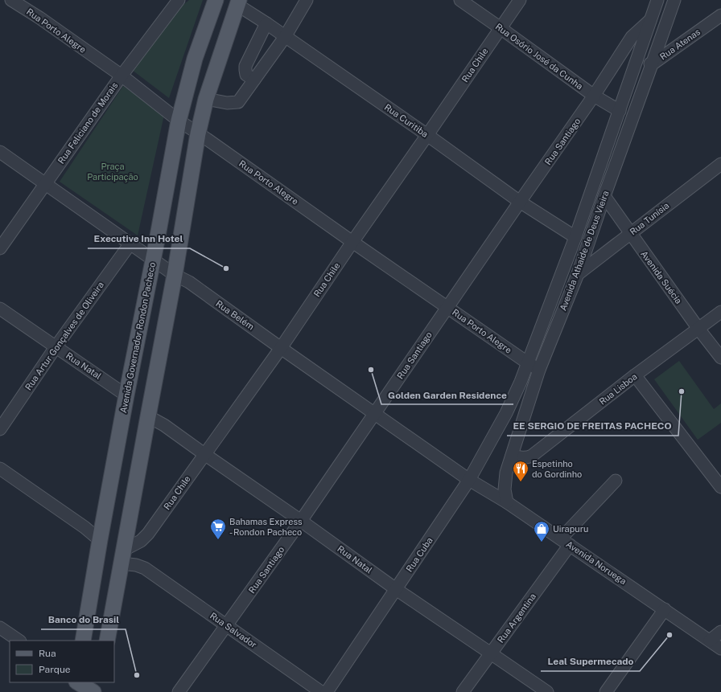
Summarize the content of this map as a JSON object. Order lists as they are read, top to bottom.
{
  "streets": {
    "main road": ["Avenida Governador Rondon Pacheco"],
    "street": [
      "Rua Porto Alegre",
      "Rua Atenas",
      "Rua Osório José da Cunha",
      "Rua Chile",
      "Rua Curitiba",
      "Rua Feliciano de Morais",
      "Rua Santiago",
      "Rua Tunísia",
      "Avenida Athaide de Deus Vieira",
      "Avenida Suécia",
      "Rua Belém",
      "Rua Artur Gonçalves de Oliveira",
      "Rua Natal",
      "Rua Lisboa",
      "Rua Cuba",
      "Avenida Noruega",
      "Rua Argentina",
      "Rua Salvador"
    ]
  },
  "crossings": [
    ["Rua Porto Alegre", "Rua Chile"],
    ["Rua Porto Alegre", "Rua Feliciano de Morais"],
    ["Rua Porto Alegre", "Rua Santiago"],
    ["Rua Porto Alegre", "Avenida Athaide de Deus Vieira"],
    ["Rua Porto Alegre", "Avenida Governador Rondon Pacheco"],
    ["Rua Atenas", "Avenida Athaide de Deus Vieira"],
    ["Rua Osório José da Cunha", "Rua Chile"],
    ["Rua Osório José da Cunha", "Rua Santiago"],
    ["Rua Osório José da Cunha", "Avenida Athaide de Deus Vieira"],
    ["Rua Chile", "Rua Curitiba"],
    ["Rua Chile", "Rua Belém"],
    ["Rua Chile", "Rua Natal"],
    ["Rua Chile", "Rua Salvador"],
    ["Rua Curitiba", "Rua Santiago"],
    ["Rua Curitiba", "Avenida Athaide de Deus Vieira"],
    ["Rua Feliciano de Morais", "Rua Belém"],
    ["Rua Santiago", "Avenida Athaide de Deus Vieira"],
    ["Rua Santiago", "Rua Belém"],
    ["Rua Santiago", "Rua Natal"],
    ["Rua Santiago", "Rua Salvador"],
    ["Rua Tunísia", "Avenida Athaide de Deus Vieira"],
    ["Rua Tunísia", "Avenida Suécia"],
    ["Avenida Athaide de Deus Vieira", "Avenida Suécia"],
    ["Avenida Athaide de Deus Vieira", "Rua Lisboa"],
    ["Avenida Athaide de Deus Vieira", "Rua Cuba"],
    ["Avenida Athaide de Deus Vieira", "Avenida Noruega"],
    ["Avenida Suécia", "Rua Lisboa"],
    ["Rua Belém", "Rua Artur Gonçalves de Oliveira"],
    ["Rua Belém", "Avenida Governador Rondon Pacheco"],
    ["Rua Belém", "Rua Cuba"],
    ["Rua Belém", "Avenida Noruega"],
    ["Rua Artur Gonçalves de Oliveira", "Rua Natal"],
    ["Avenida Governador Rondon Pacheco", "Rua Natal"],
    ["Rua Natal", "Rua Cuba"],
    ["Rua Natal", "Rua Argentina"],
    ["Rua Cuba", "Avenida Noruega"],
    ["Avenida Noruega", "Rua Argentina"]
  ],
  "parks": ["Praça Participação"],
  "places": {
    "other": [
      "Executive Inn Hotel",
      "Golden Garden Residence",
      "EE SERGIO DE FREITAS PACHECO",
      "Leal Supermecado",
      "Banco do Brasil"
    ],
    "restaurant": ["Espetinho do Gordinho"],
    "supermarket": ["Bahamas Express - Rondon Pacheco"],
    "shop": ["Uirapuru"]
  },
  "legend": ["Rua", "Parque"]
}
